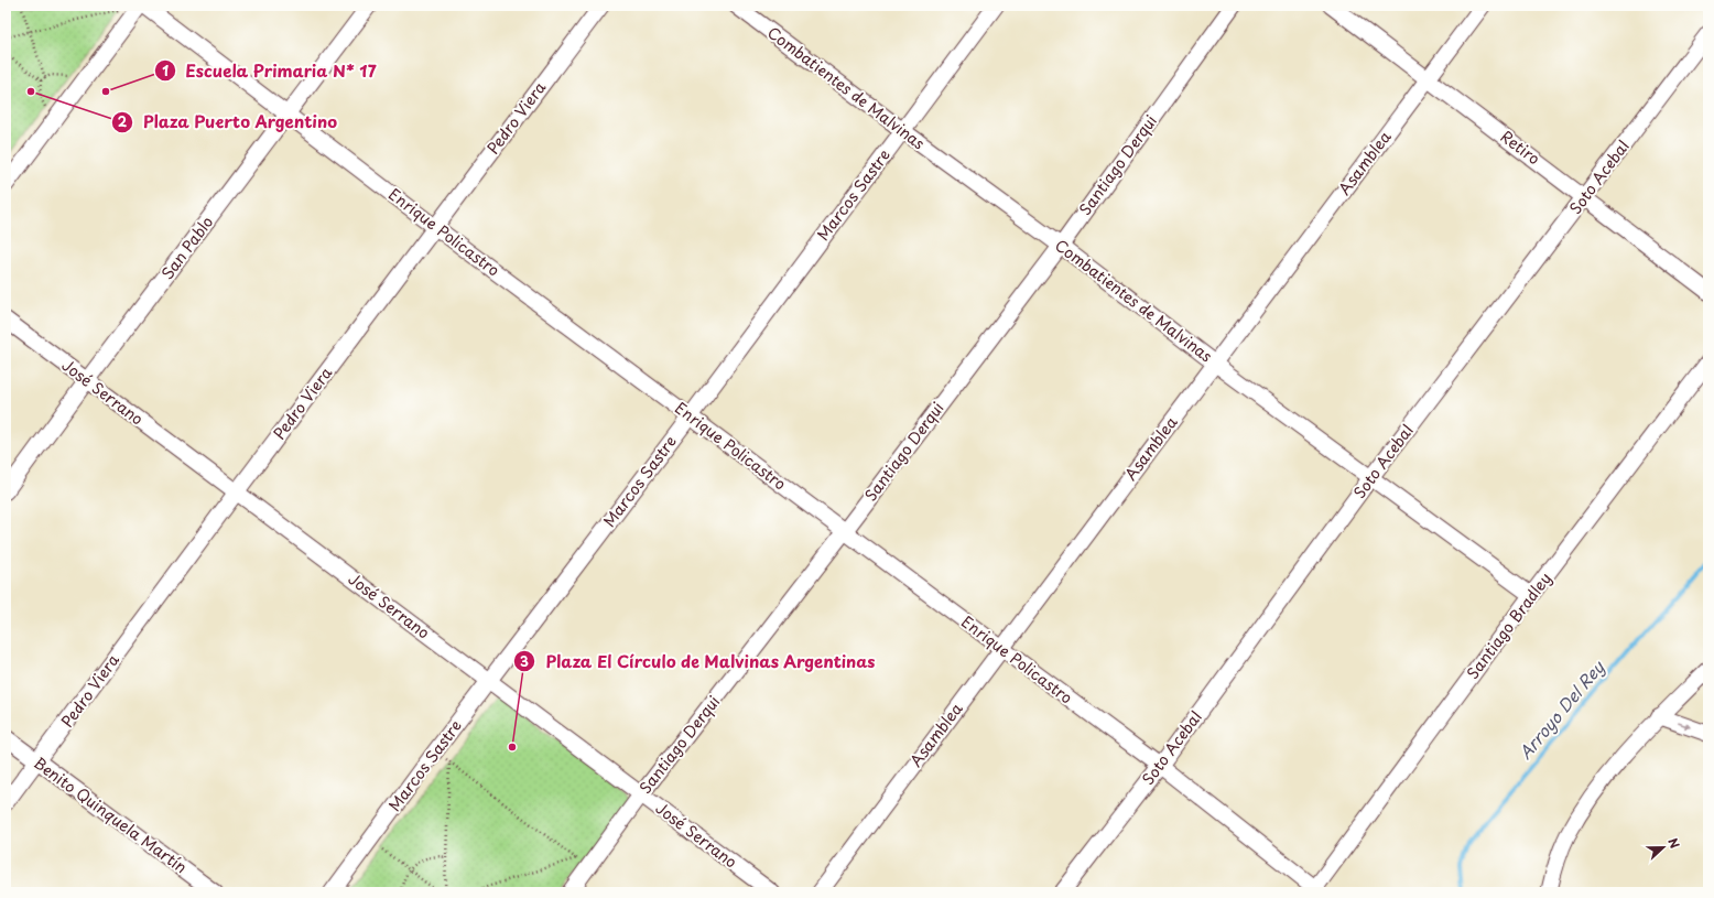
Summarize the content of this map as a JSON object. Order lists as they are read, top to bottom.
{
  "streets": {
    "street": [
      "Combatientes de Malvinas",
      "Pedro Viera",
      "Retiro",
      "Asamblea",
      "Santiago Derqui",
      "Soto Acebal",
      "Marcos Sastre",
      "Enrique Policastro",
      "San Pablo",
      "José Serrano",
      "Santiago Bradley",
      "Benito Quinquela Martín"
    ]
  },
  "crossings": [
    ["Combatientes de Malvinas", "Asamblea"],
    ["Combatientes de Malvinas", "Santiago Derqui"],
    ["Combatientes de Malvinas", "Soto Acebal"],
    ["Combatientes de Malvinas", "Marcos Sastre"],
    ["Combatientes de Malvinas", "Santiago Bradley"],
    ["Pedro Viera", "Enrique Policastro"],
    ["Pedro Viera", "José Serrano"],
    ["Pedro Viera", "Benito Quinquela Martín"],
    ["Retiro", "Asamblea"],
    ["Retiro", "Soto Acebal"],
    ["Asamblea", "Enrique Policastro"],
    ["Santiago Derqui", "Enrique Policastro"],
    ["Santiago Derqui", "José Serrano"],
    ["Soto Acebal", "Enrique Policastro"],
    ["Marcos Sastre", "Enrique Policastro"],
    ["Marcos Sastre", "José Serrano"],
    ["Enrique Policastro", "San Pablo"],
    ["Enrique Policastro", "Santiago Bradley"],
    ["San Pablo", "José Serrano"]
  ],
  "water": ["Arroyo Del Rey"],
  "places": ["Plaza Puerto Argentino", "Escuela Primaria N* 17", "Plaza El Círculo de Malvinas Argentinas"],
  "north": "right"
}
